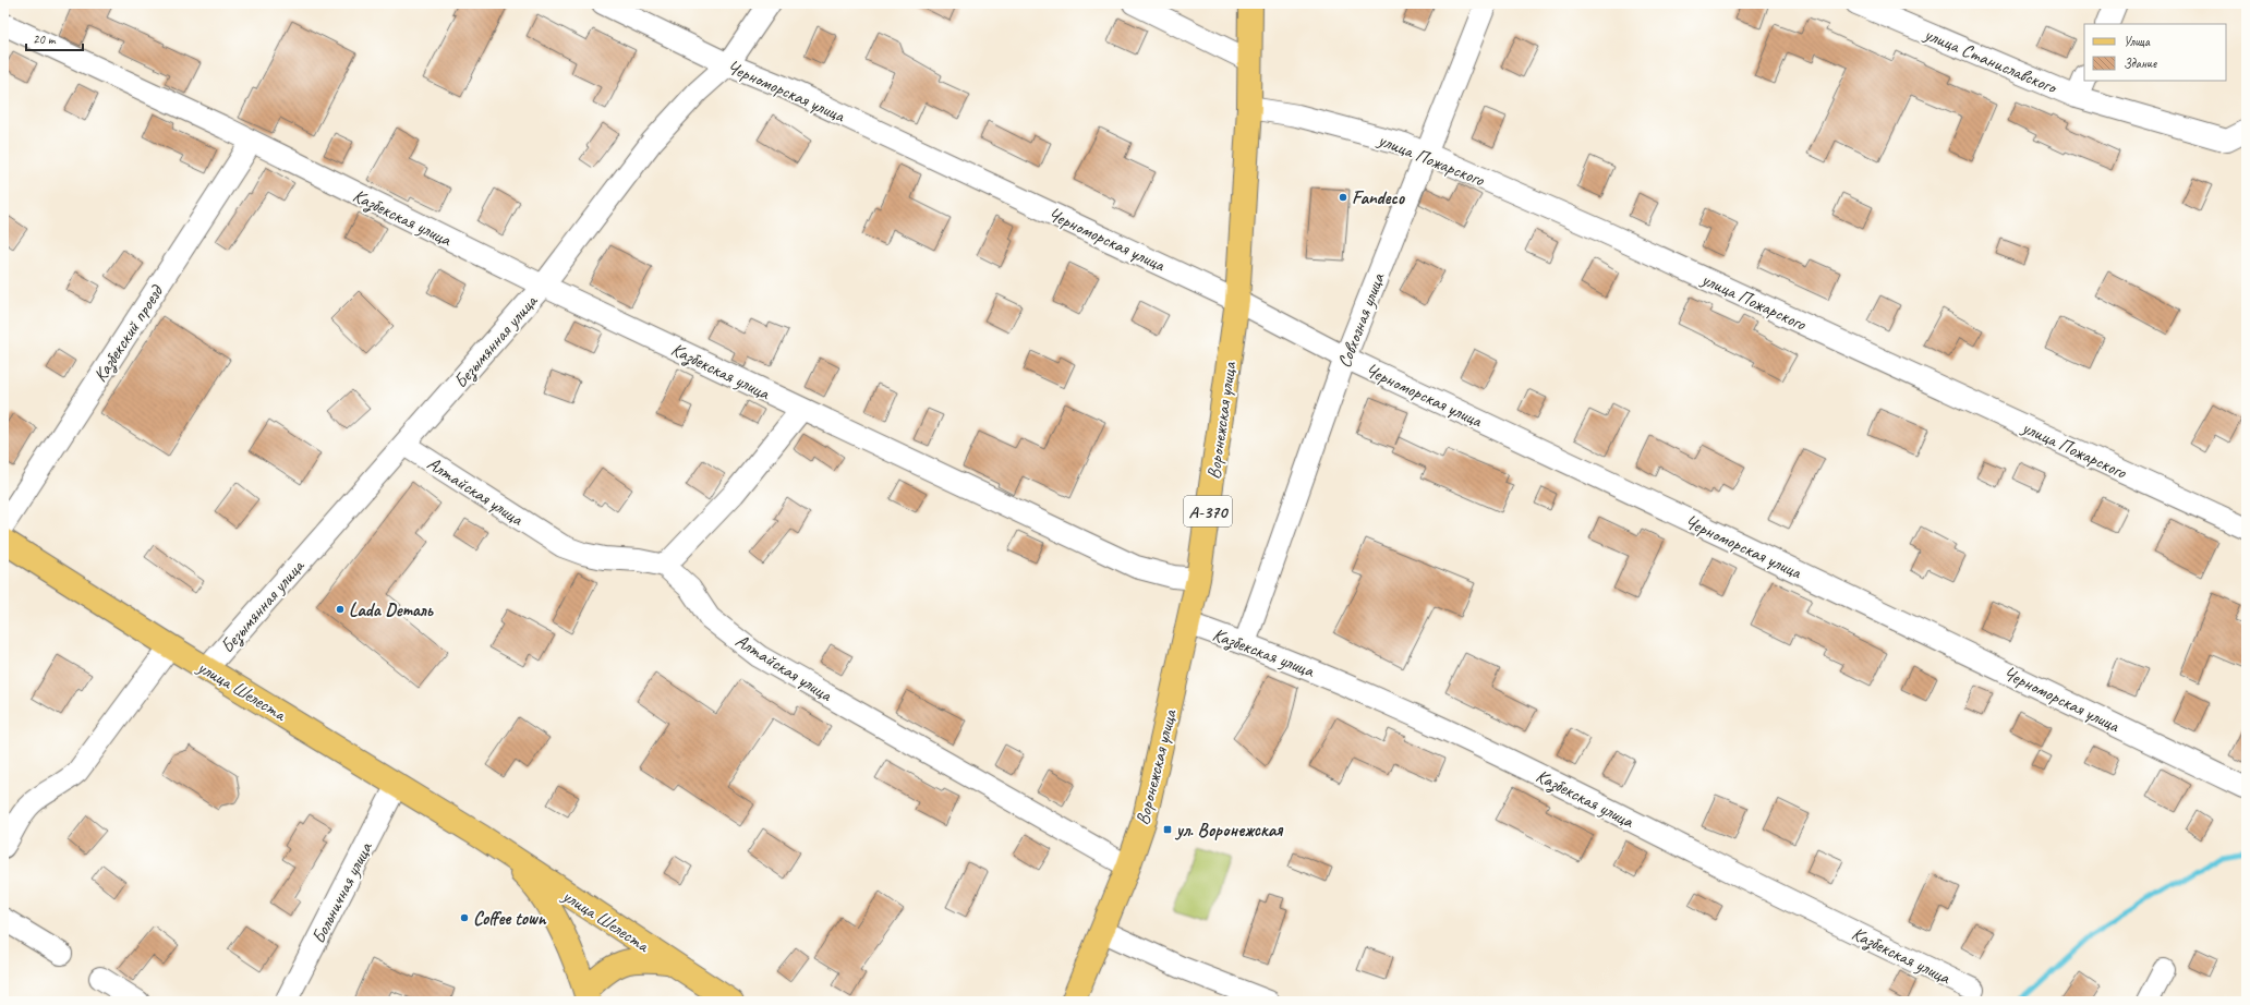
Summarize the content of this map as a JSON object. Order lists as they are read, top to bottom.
{
  "streets": {
    "main road": ["Воронежская улица", "А-370", "улица Шелеста"],
    "street": [
      "улица Станиславского",
      "Черноморская улица",
      "улица Пожарского",
      "Казбекская улица",
      "Совхозная улица",
      "Казбекский проезд",
      "Безымянная улица",
      "Алтайская улица",
      "Больничная улица"
    ]
  },
  "crossings": [
    ["Черноморская улица", "Совхозная улица"],
    ["Черноморская улица", "Безымянная улица"],
    ["Черноморская улица", "Воронежская улица"],
    ["улица Пожарского", "Совхозная улица"],
    ["улица Пожарского", "Воронежская улица"],
    ["Казбекская улица", "Совхозная улица"],
    ["Казбекская улица", "Казбекский проезд"],
    ["Казбекская улица", "Безымянная улица"],
    ["Казбекская улица", "Воронежская улица"],
    ["Безымянная улица", "Алтайская улица"],
    ["Безымянная улица", "улица Шелеста"],
    ["Воронежская улица", "Алтайская улица"],
    ["улица Шелеста", "Больничная улица"]
  ],
  "places": {
    "other": ["Fandeco", "Lada Dеталь", "Coffee town"],
    "transit": ["ул. Воронежская"]
  },
  "legend": ["Улица", "Здание"],
  "scale_bar": "20 m"
}
